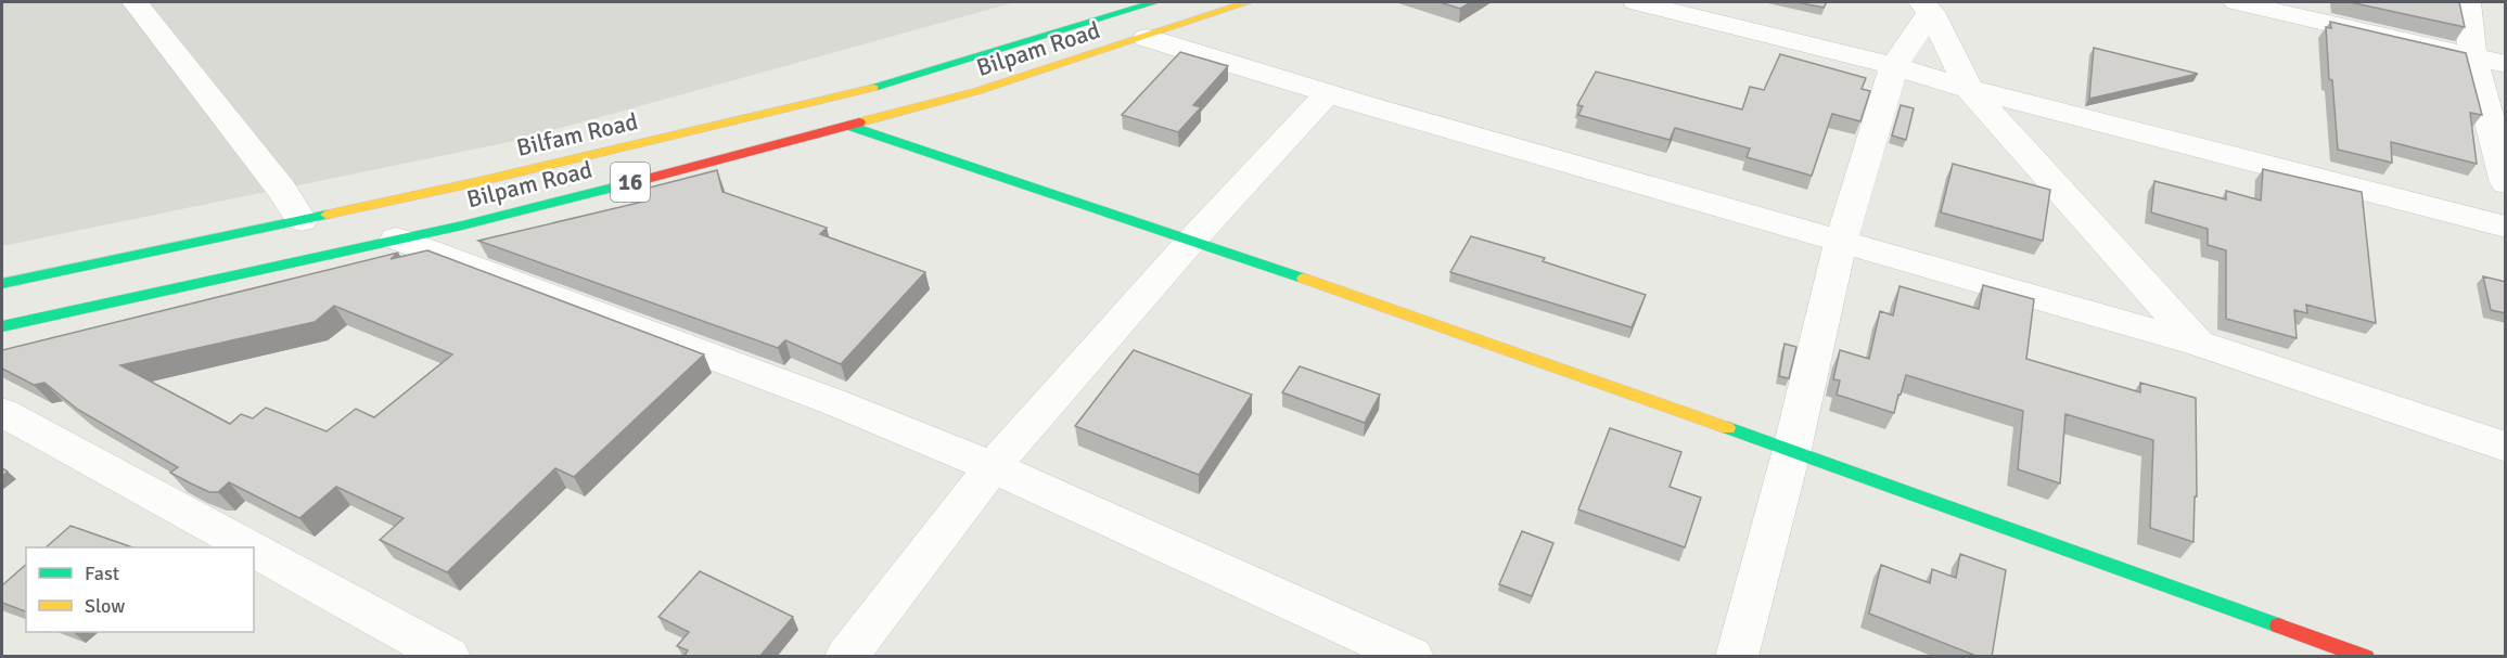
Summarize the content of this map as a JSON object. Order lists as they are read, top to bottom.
{
  "streets": {
    "main road": ["Bilpam Road", "Bilfam Road", "16"]
  },
  "legend": ["Fast", "Slow"]
}
